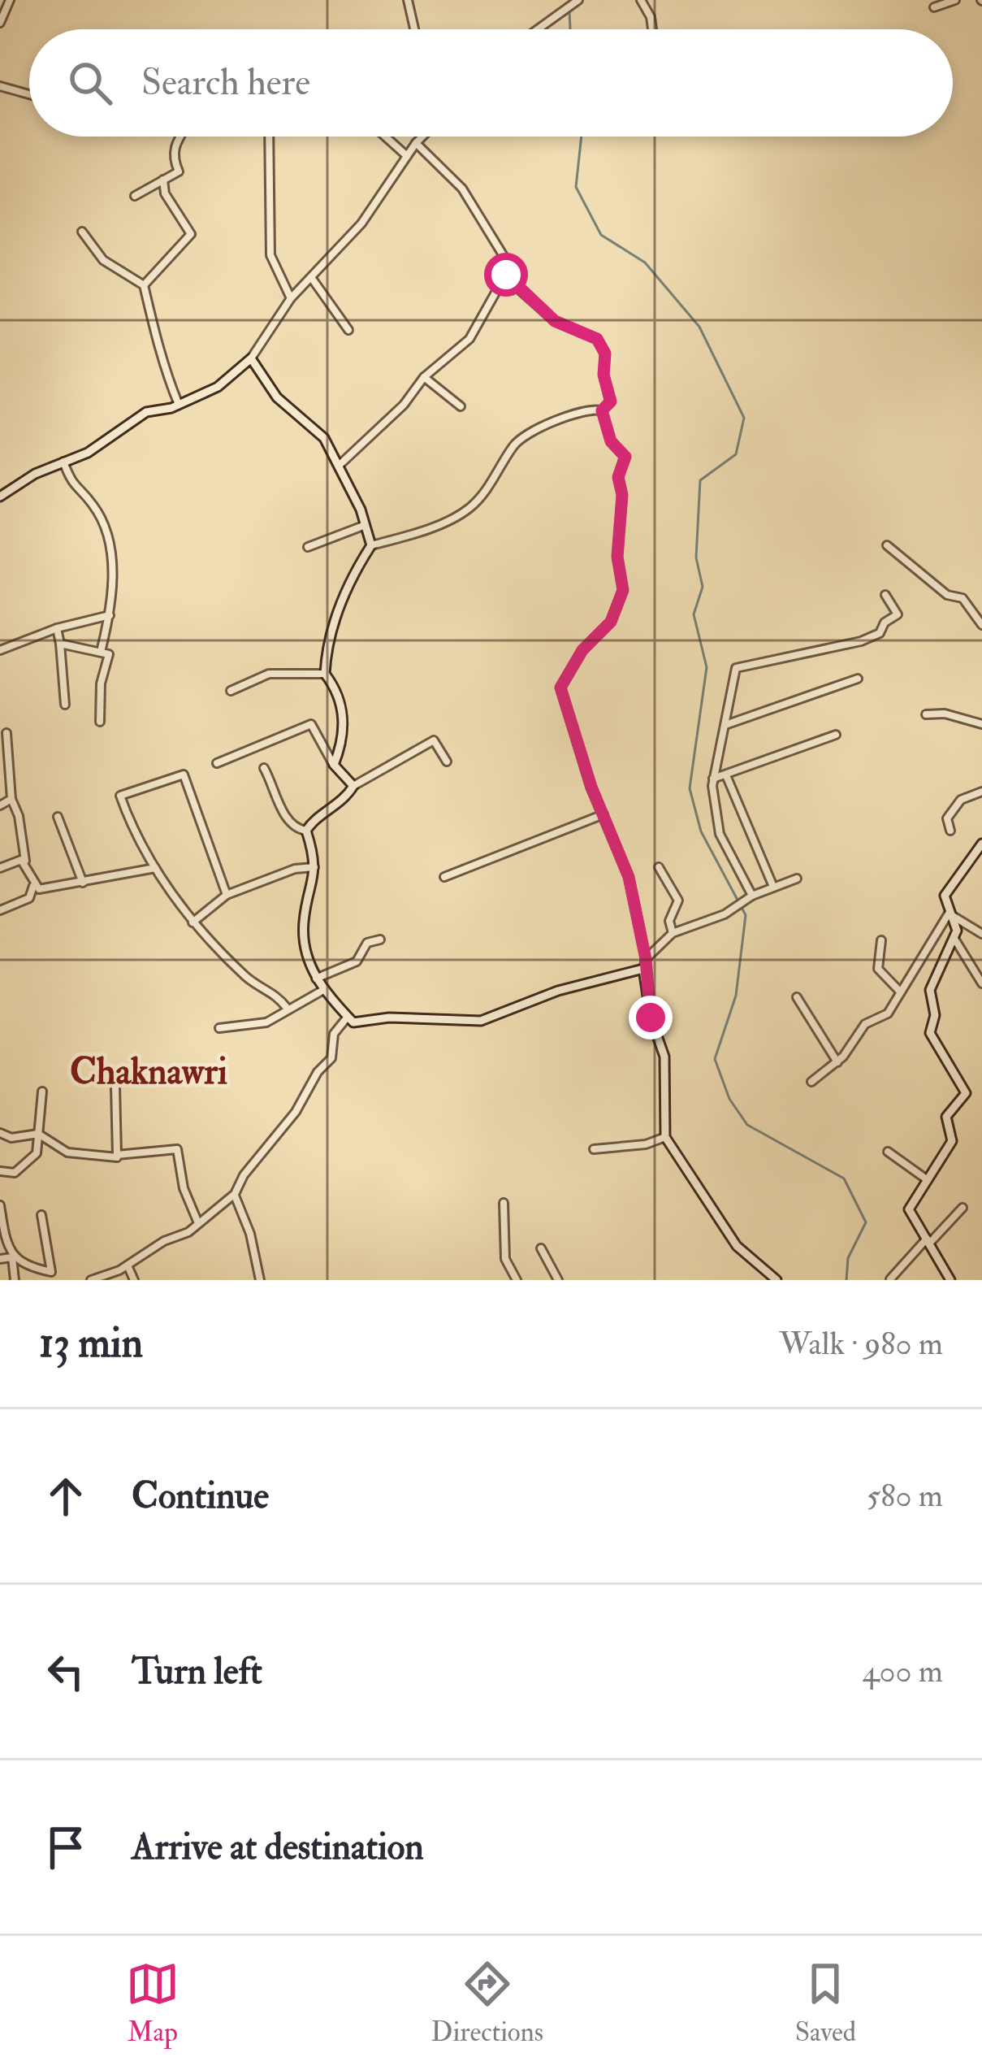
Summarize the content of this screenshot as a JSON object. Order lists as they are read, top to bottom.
{
  "districts": ["Chaknawri"],
  "page": {
    "search": "Search here",
    "heading": ["13 min", "Walk · 980 m"],
    "list": [
      ["Continue", "580 m"],
      ["Turn left", "400 m"],
      "Arrive at destination"
    ],
    "nav": ["Map", "Directions", "Saved"]
  }
}
